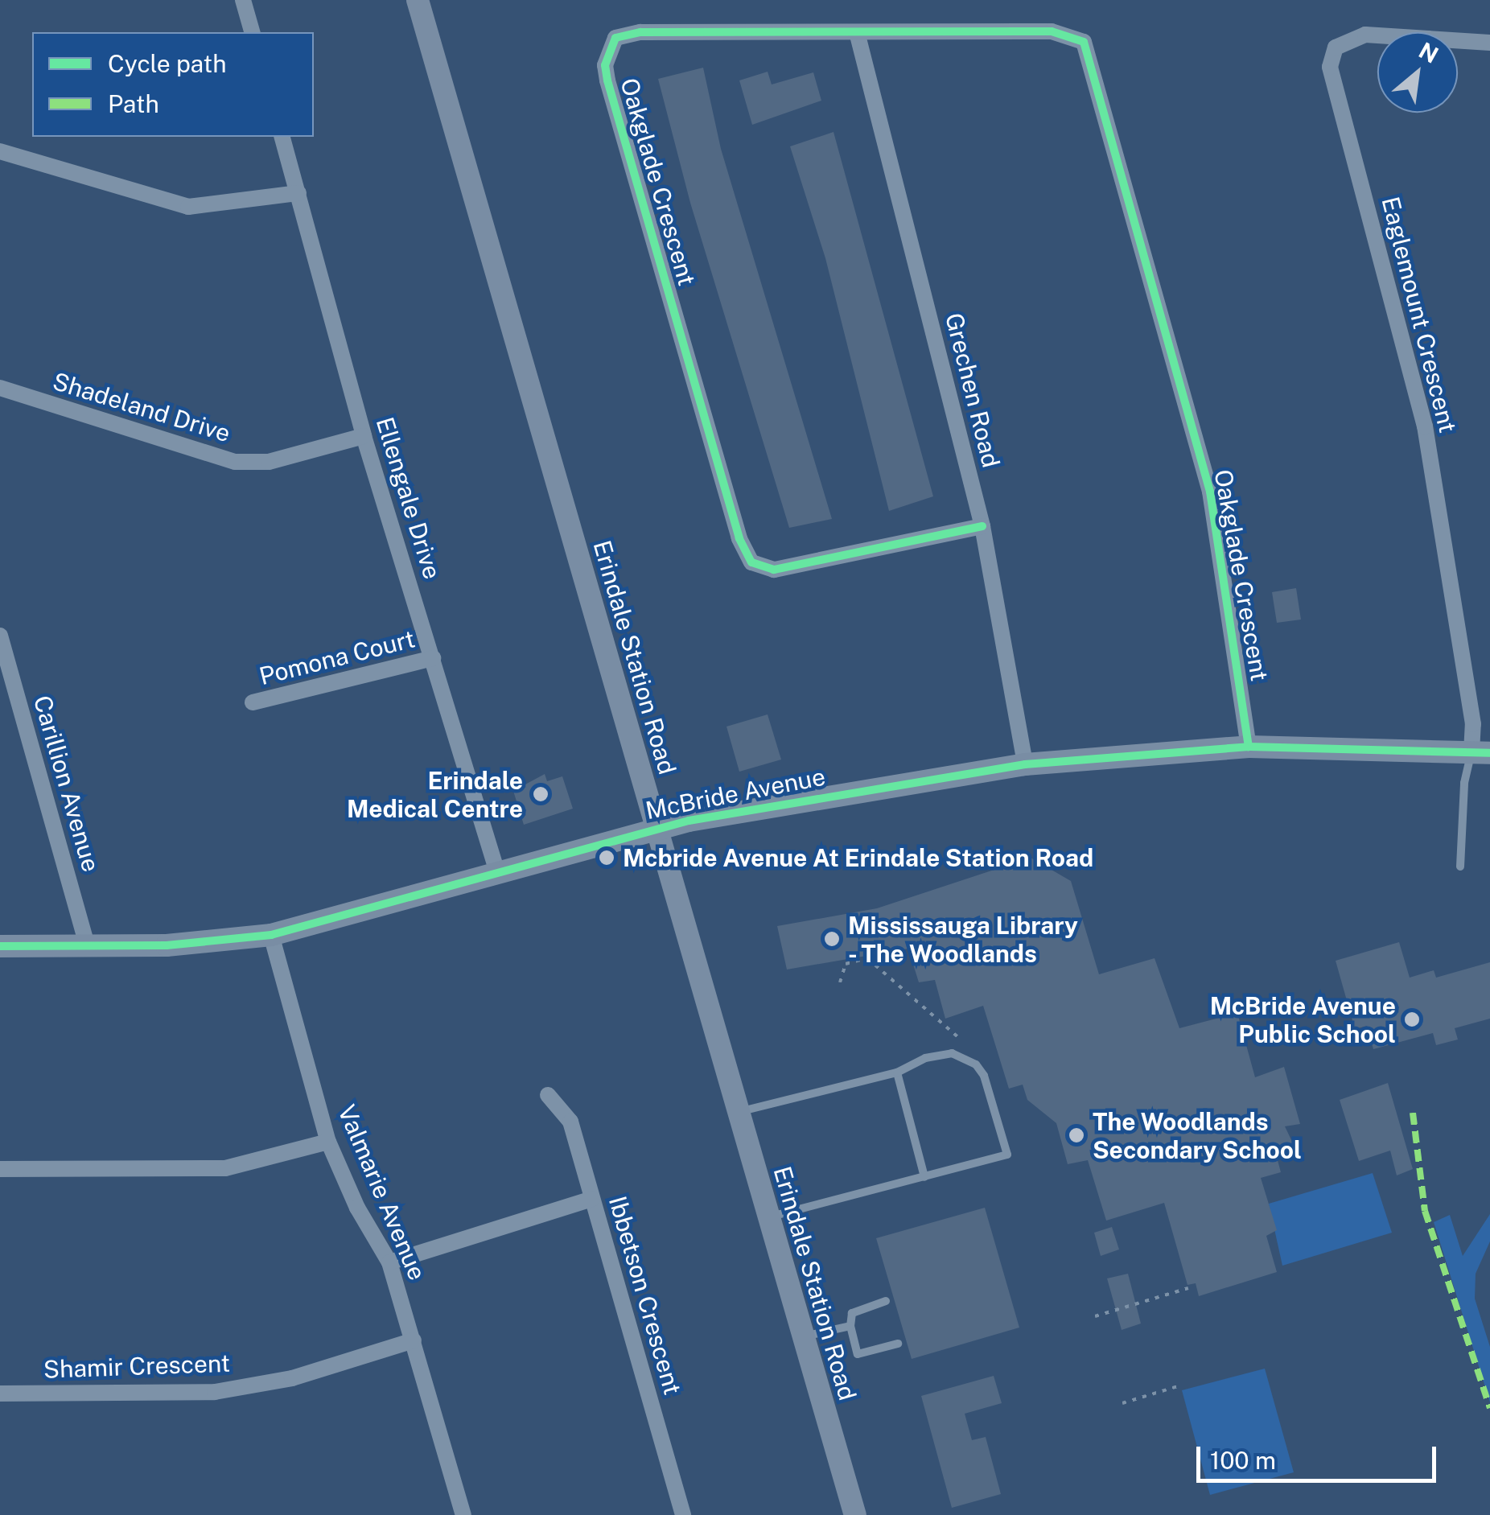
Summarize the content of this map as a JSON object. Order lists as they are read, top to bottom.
{
  "streets": {
    "street": [
      "Oakglade Crescent",
      "Eaglemount Crescent",
      "Grechen Road",
      "Shadeland Drive",
      "Ellengale Drive",
      "Pomona Court",
      "Erindale Station Road",
      "Carillion Avenue",
      "McBride Avenue",
      "Valmarie Avenue",
      "Ibbetson Crescent",
      "Shamir Crescent"
    ]
  },
  "crossings": [
    ["Oakglade Crescent", "Grechen Road"],
    ["Oakglade Crescent", "McBride Avenue"],
    ["Eaglemount Crescent", "McBride Avenue"],
    ["Grechen Road", "McBride Avenue"],
    ["Shadeland Drive", "Ellengale Drive"],
    ["Ellengale Drive", "Pomona Court"],
    ["Ellengale Drive", "McBride Avenue"],
    ["Erindale Station Road", "McBride Avenue"],
    ["Carillion Avenue", "McBride Avenue"],
    ["McBride Avenue", "Valmarie Avenue"],
    ["Valmarie Avenue", "Shamir Crescent"]
  ],
  "places": [
    "Erindale Medical Centre",
    "Mcbride Avenue At Erindale Station Road",
    "Mississauga Library - The Woodlands",
    "McBride Avenue Public School",
    "The Woodlands Secondary School"
  ],
  "legend": ["Cycle path", "Path"],
  "scale_bar": "100 m",
  "north": "top right"
}
